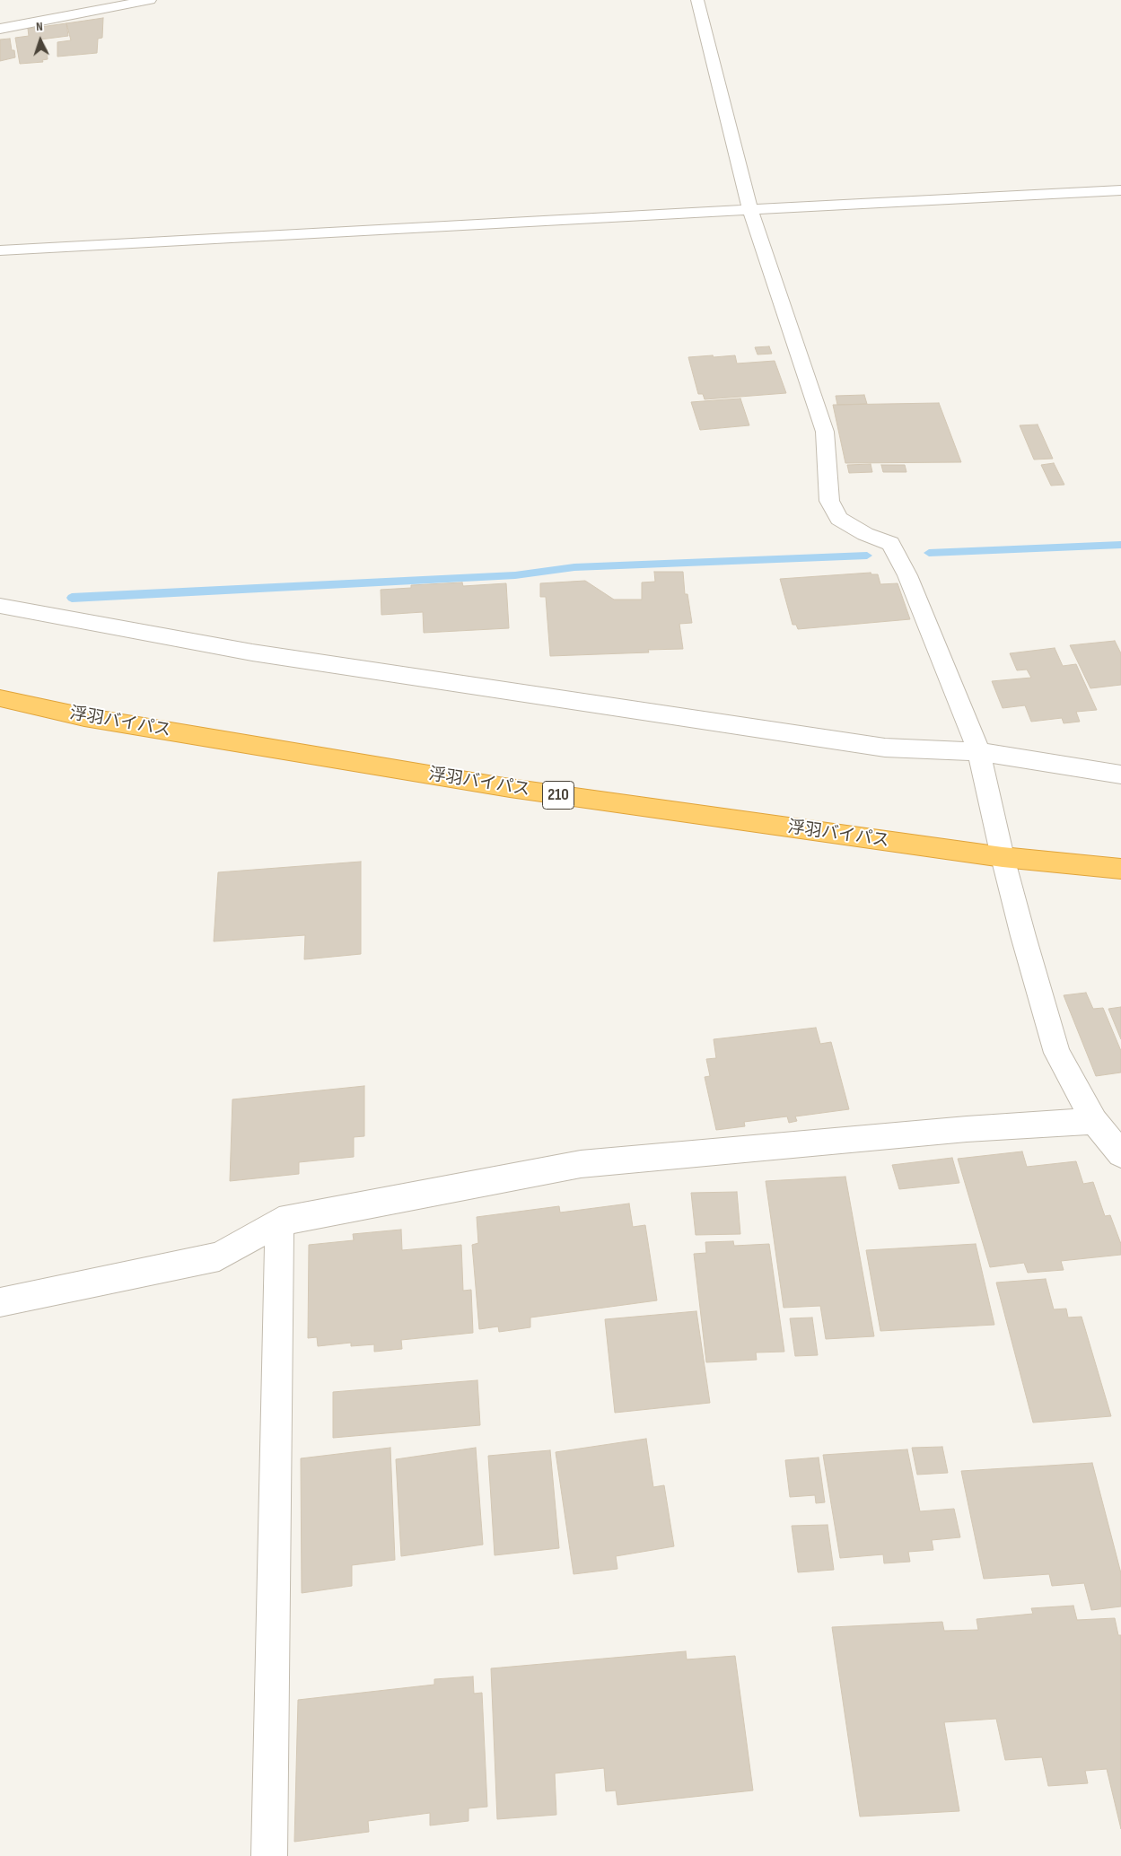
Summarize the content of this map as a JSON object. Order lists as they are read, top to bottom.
{
  "streets": {
    "highway": ["浮羽バイパス", "210"]
  },
  "north": "top"
}
